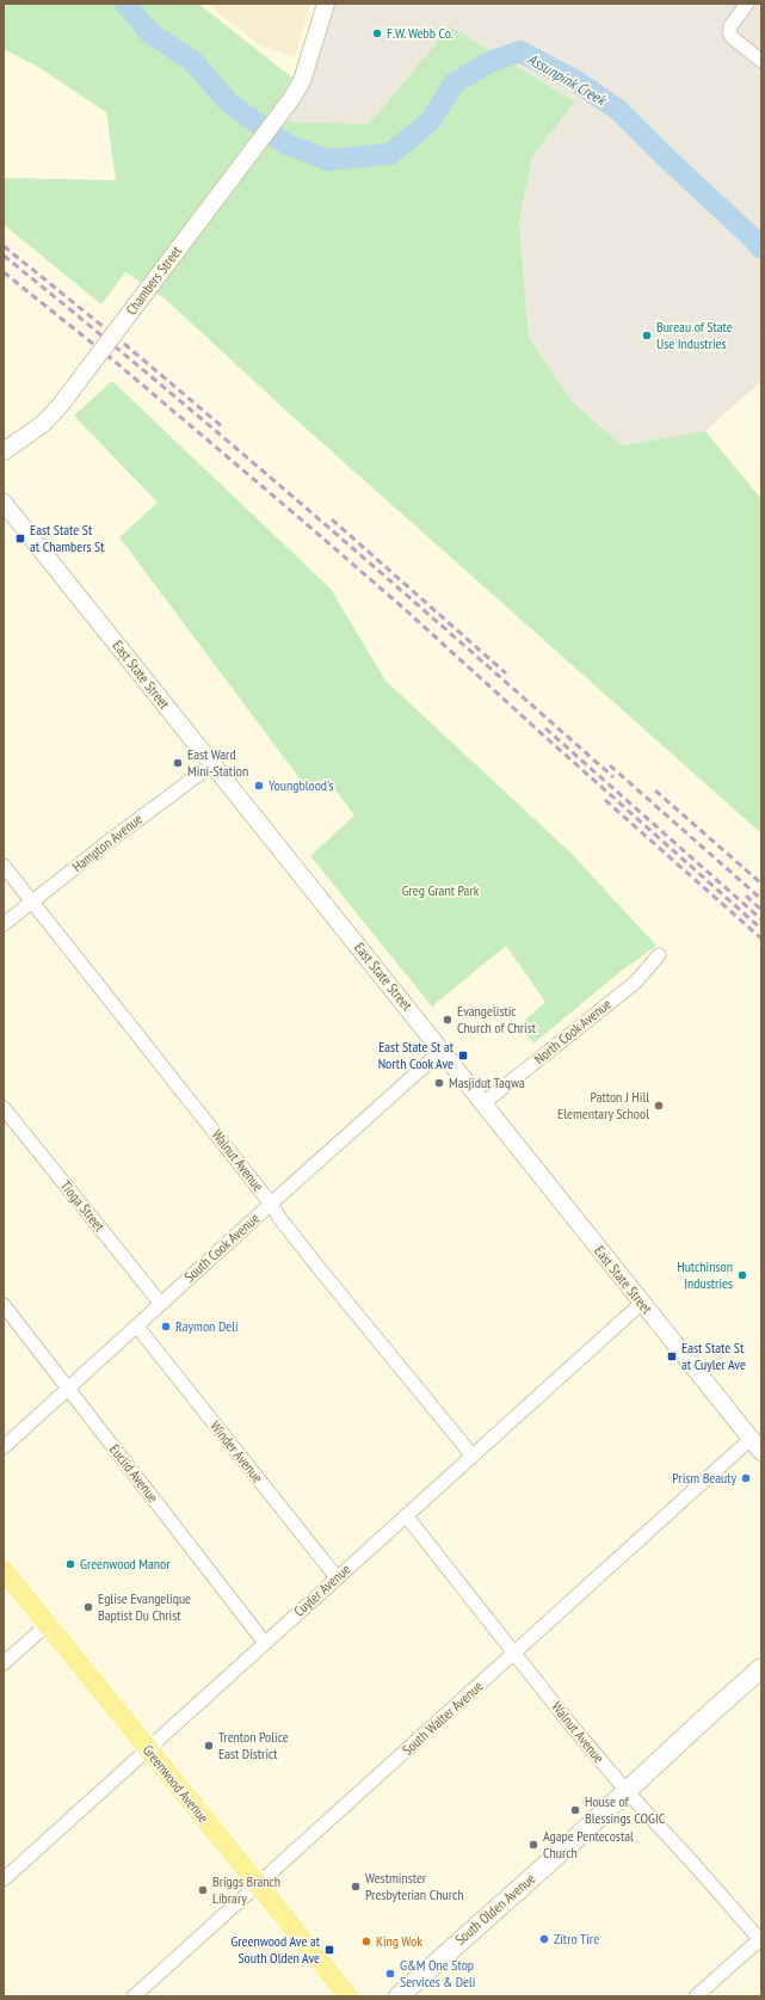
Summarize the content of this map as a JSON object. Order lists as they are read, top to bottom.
{
  "streets": {
    "main road": ["Greenwood Avenue", "South Olden Avenue"],
    "street": [
      "Chambers Street",
      "East State Street",
      "Hampton Avenue",
      "North Cook Avenue",
      "Walnut Avenue",
      "Tioga Street",
      "South Cook Avenue",
      "Winder Avenue",
      "Euclid Avenue",
      "Cuyler Avenue",
      "South Walter Avenue"
    ]
  },
  "crossings": [
    ["East State Street", "Hampton Avenue"],
    ["East State Street", "North Cook Avenue"],
    ["East State Street", "South Cook Avenue"],
    ["East State Street", "Cuyler Avenue"],
    ["East State Street", "South Walter Avenue"],
    ["Hampton Avenue", "Walnut Avenue"],
    ["Walnut Avenue", "South Cook Avenue"],
    ["Walnut Avenue", "Cuyler Avenue"],
    ["Walnut Avenue", "South Walter Avenue"],
    ["Walnut Avenue", "South Olden Avenue"],
    ["Tioga Street", "South Cook Avenue"],
    ["South Cook Avenue", "Winder Avenue"],
    ["South Cook Avenue", "Euclid Avenue"],
    ["Winder Avenue", "Cuyler Avenue"],
    ["Euclid Avenue", "Cuyler Avenue"],
    ["Cuyler Avenue", "Greenwood Avenue"],
    ["South Walter Avenue", "Greenwood Avenue"]
  ],
  "water": ["Assunpink Creek"],
  "parks": ["Greg Grant Park"],
  "places": {
    "other": [
      "F.W. Webb Co.",
      "Bureau of State Use Industries",
      "East Ward Mini-Station",
      "Youngblood's",
      "Evangelistic Church of Christ",
      "Masjidut Taqwa",
      "Patton J Hill Elementary School",
      "Hutchinson Industries",
      "Raymon Deli",
      "Prism Beauty",
      "Greenwood Manor",
      "Eglise Evangelique Baptist Du Christ",
      "Trenton Police East District",
      "House of Blessings COGIC",
      "Agape Pentecostal Church",
      "Westminster Presbyterian Church",
      "Briggs Branch Library",
      "Zitro Tire",
      "King Wok",
      "G&M One Stop Services & Deli"
    ],
    "transit": [
      "East State St at Chambers St",
      "East State St at North Cook Ave",
      "East State St at Cuyler Ave",
      "Greenwood Ave at South Olden Ave"
    ]
  }
}
